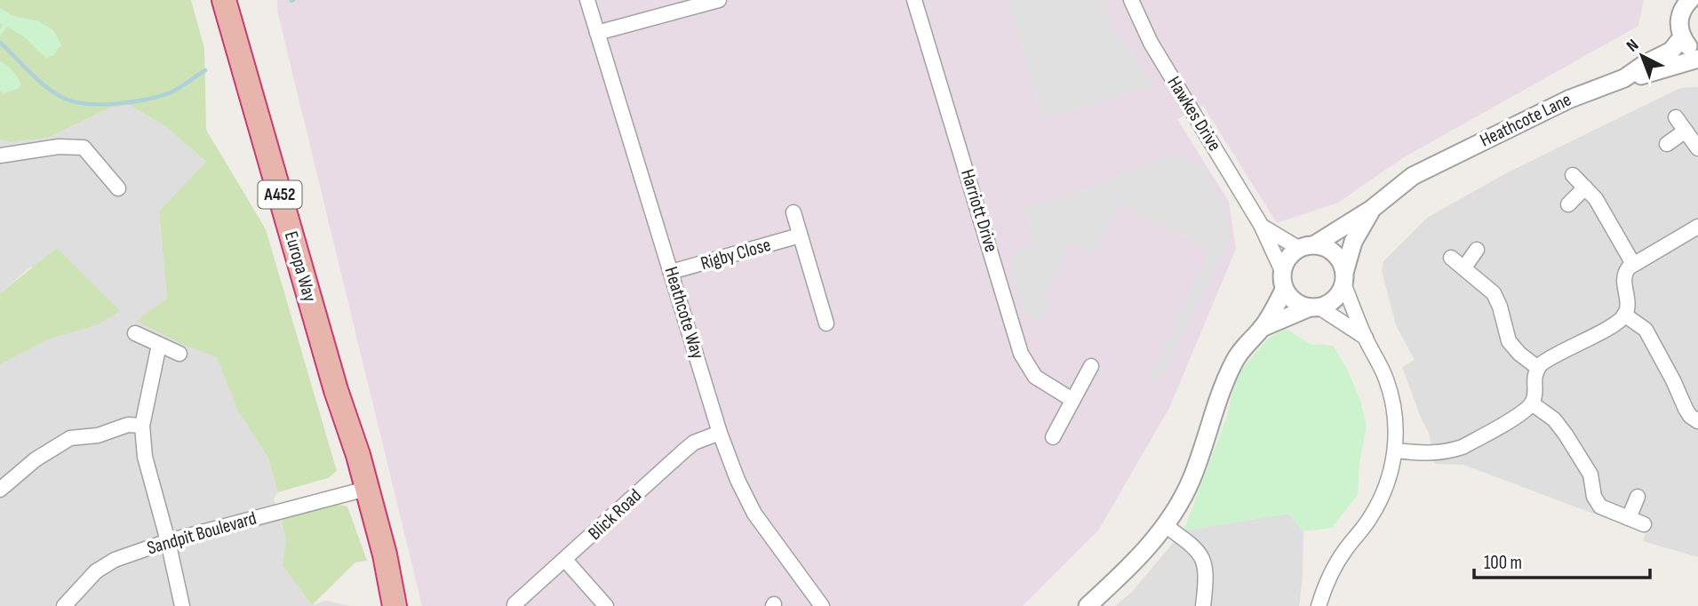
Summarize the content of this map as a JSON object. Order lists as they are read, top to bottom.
{
  "streets": {
    "highway": ["A452", "Europa Way"],
    "street": [
      "Hawkes Drive",
      "Heathcote Lane",
      "Harriott Drive",
      "Rigby Close",
      "Heathcote Way",
      "Blick Road",
      "Sandpit Boulevard"
    ]
  },
  "crossings": [
    ["Hawkes Drive", "Heathcote Lane"],
    ["Rigby Close", "Heathcote Way"],
    ["Europa Way", "Sandpit Boulevard"],
    ["Heathcote Way", "Blick Road"]
  ],
  "scale_bar": "100 m",
  "north": "top left"
}
